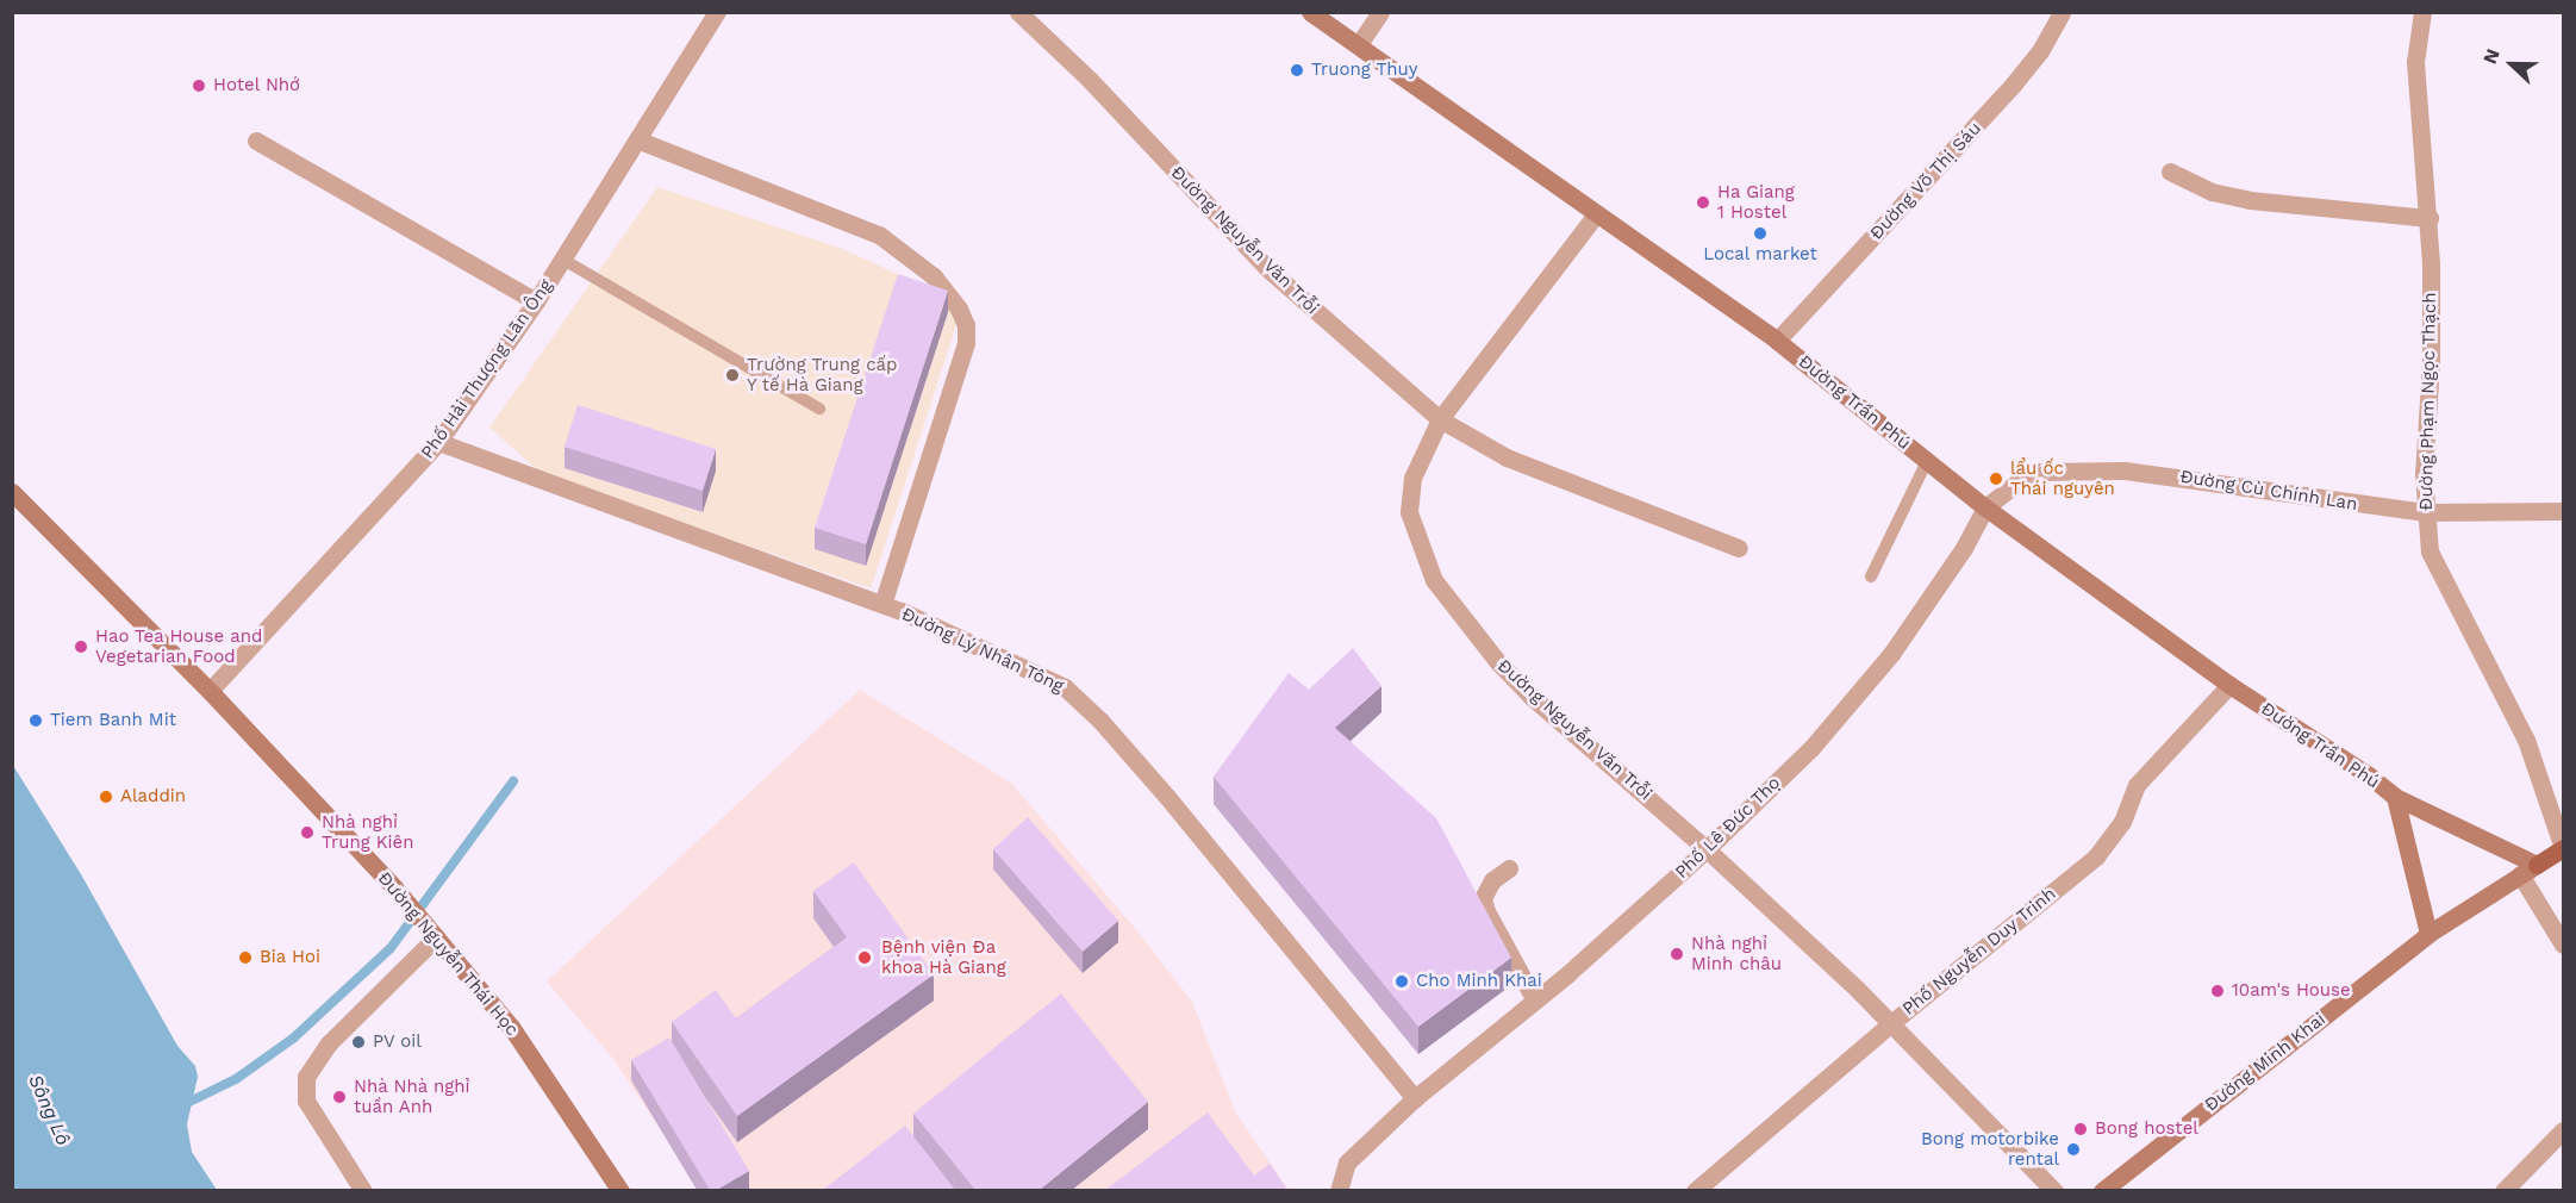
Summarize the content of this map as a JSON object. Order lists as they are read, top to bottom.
{
  "streets": {
    "main road": ["Đường Trần Phú", "Đường Nguyễn Thái Học", "Đường Minh Khai"],
    "street": [
      "Đường Võ Thị Sáu",
      "Đường Nguyễn Văn Trỗi",
      "Phố Hải Thượng Lãn Ông",
      "Đường Phạm Ngọc Thạch",
      "Đường Cù Chính Lan",
      "Đường Lý Nhân Tông",
      "Phố Lê Đức Thọ",
      "Phố Nguyễn Duy Trinh"
    ]
  },
  "crossings": [
    ["Đường Võ Thị Sáu", "Đường Trần Phú"],
    ["Đường Nguyễn Văn Trỗi", "Phố Lê Đức Thọ"],
    ["Đường Nguyễn Văn Trỗi", "Phố Nguyễn Duy Trinh"],
    ["Phố Hải Thượng Lãn Ông", "Đường Lý Nhân Tông"],
    ["Phố Hải Thượng Lãn Ông", "Đường Nguyễn Thái Học"],
    ["Đường Phạm Ngọc Thạch", "Đường Cù Chính Lan"],
    ["Đường Trần Phú", "Đường Cù Chính Lan"],
    ["Đường Trần Phú", "Phố Lê Đức Thọ"],
    ["Đường Trần Phú", "Phố Nguyễn Duy Trinh"],
    ["Đường Trần Phú", "Đường Minh Khai"],
    ["Đường Cù Chính Lan", "Phố Lê Đức Thọ"],
    ["Đường Lý Nhân Tông", "Phố Lê Đức Thọ"]
  ],
  "water": ["Sông Lô"],
  "places": [
    "Truong Thuy",
    "Hotel Nhớ",
    "Ha Giang 1 Hostel",
    "Local market",
    "Trường Trung cấp Y tế Hà Giang",
    "lẩu ốc Thái nguyên",
    "Hao Tea House and Vegetarian Food",
    "Tiem Banh Mit",
    "Aladdin",
    "Nhà nghỉ Trung Kiên",
    "Nhà nghỉ Minh châu",
    "Bia Hoi",
    "Bệnh viện Đa khoa Hà Giang",
    "Cho Minh Khai",
    "10am's House",
    "PV oil",
    "Nhà Nhà nghỉ tuần Anh",
    "Bong hostel",
    "Bong motorbike rental"
  ],
  "north": "left"
}
